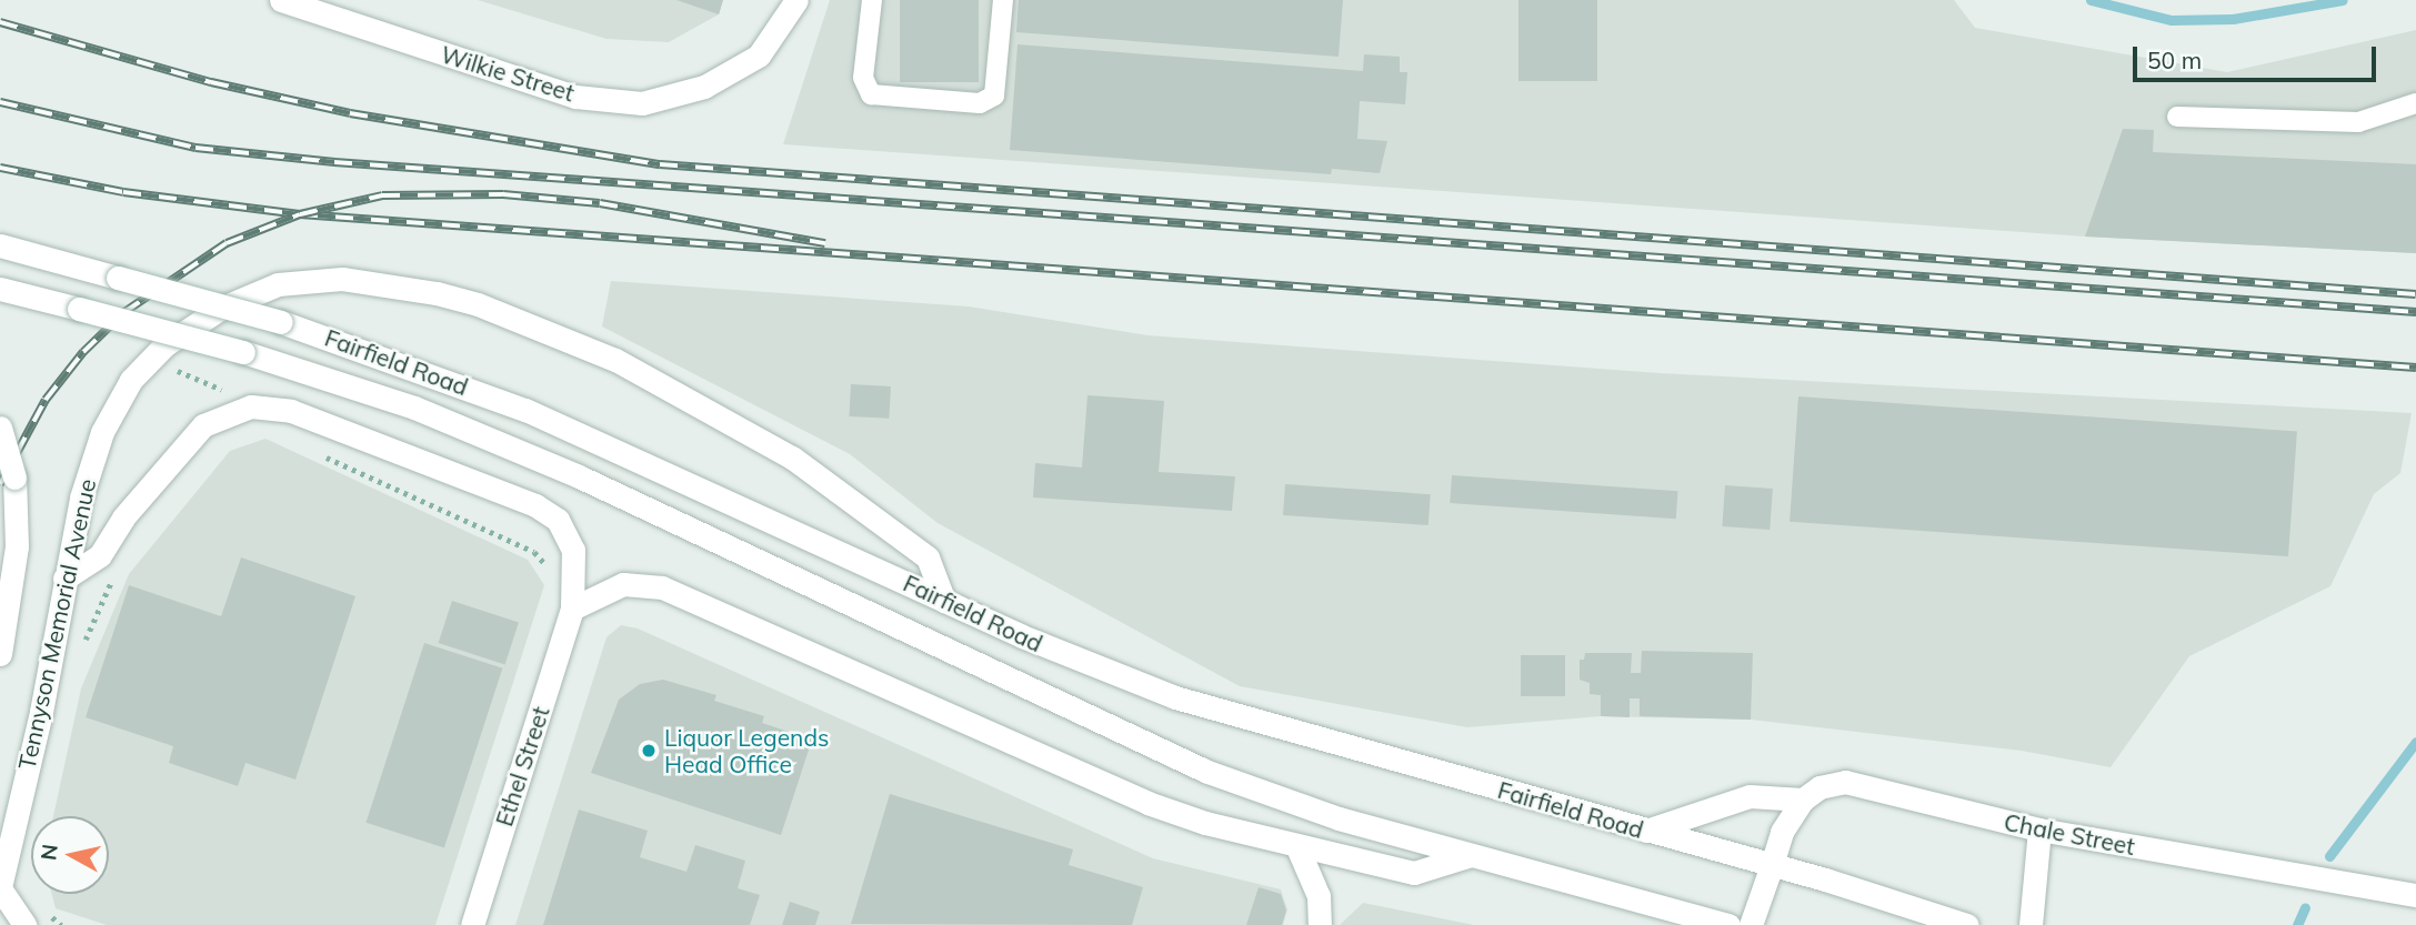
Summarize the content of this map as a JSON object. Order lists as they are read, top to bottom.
{
  "streets": {
    "main road": [
      "Wilkie Street",
      "Fairfield Road",
      "Tennyson Memorial Avenue",
      "Ethel Street",
      "Chale Street"
    ]
  },
  "crossings": [
    ["Fairfield Road", "Tennyson Memorial Avenue"]
  ],
  "places": ["Liquor Legends Head Office"],
  "scale_bar": "50 m",
  "north": "left"
}
